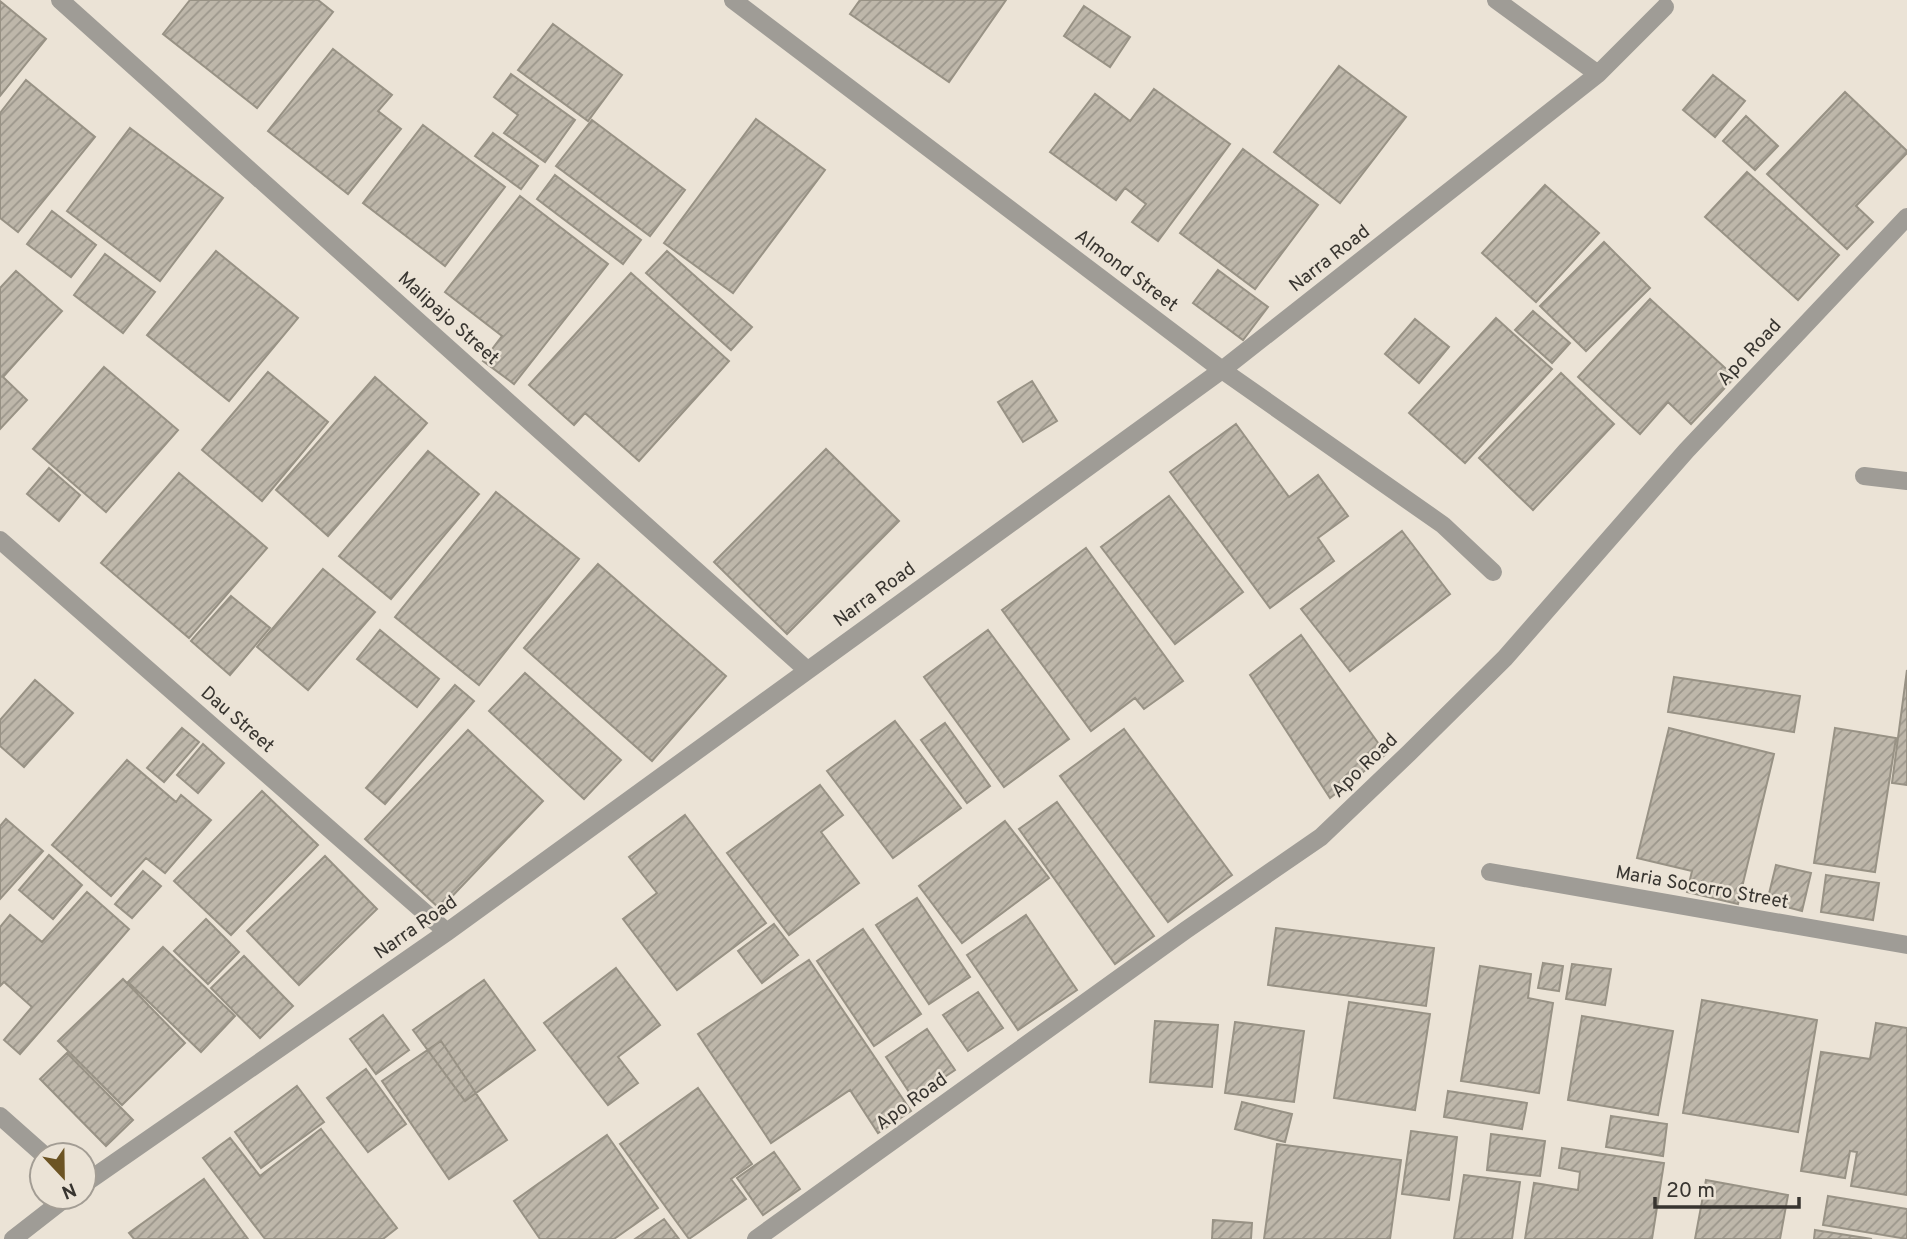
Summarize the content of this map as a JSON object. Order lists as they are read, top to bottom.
{
  "streets": {
    "street": [
      "Narra Road",
      "Almond Street",
      "Malipajo Street",
      "Apo Road",
      "Dau Street",
      "Maria Socorro Street"
    ]
  },
  "crossings": [
    ["Narra Road", "Almond Street"],
    ["Narra Road", "Malipajo Street"],
    ["Narra Road", "Dau Street"]
  ],
  "scale_bar": "20 m",
  "north": "bottom"
}
